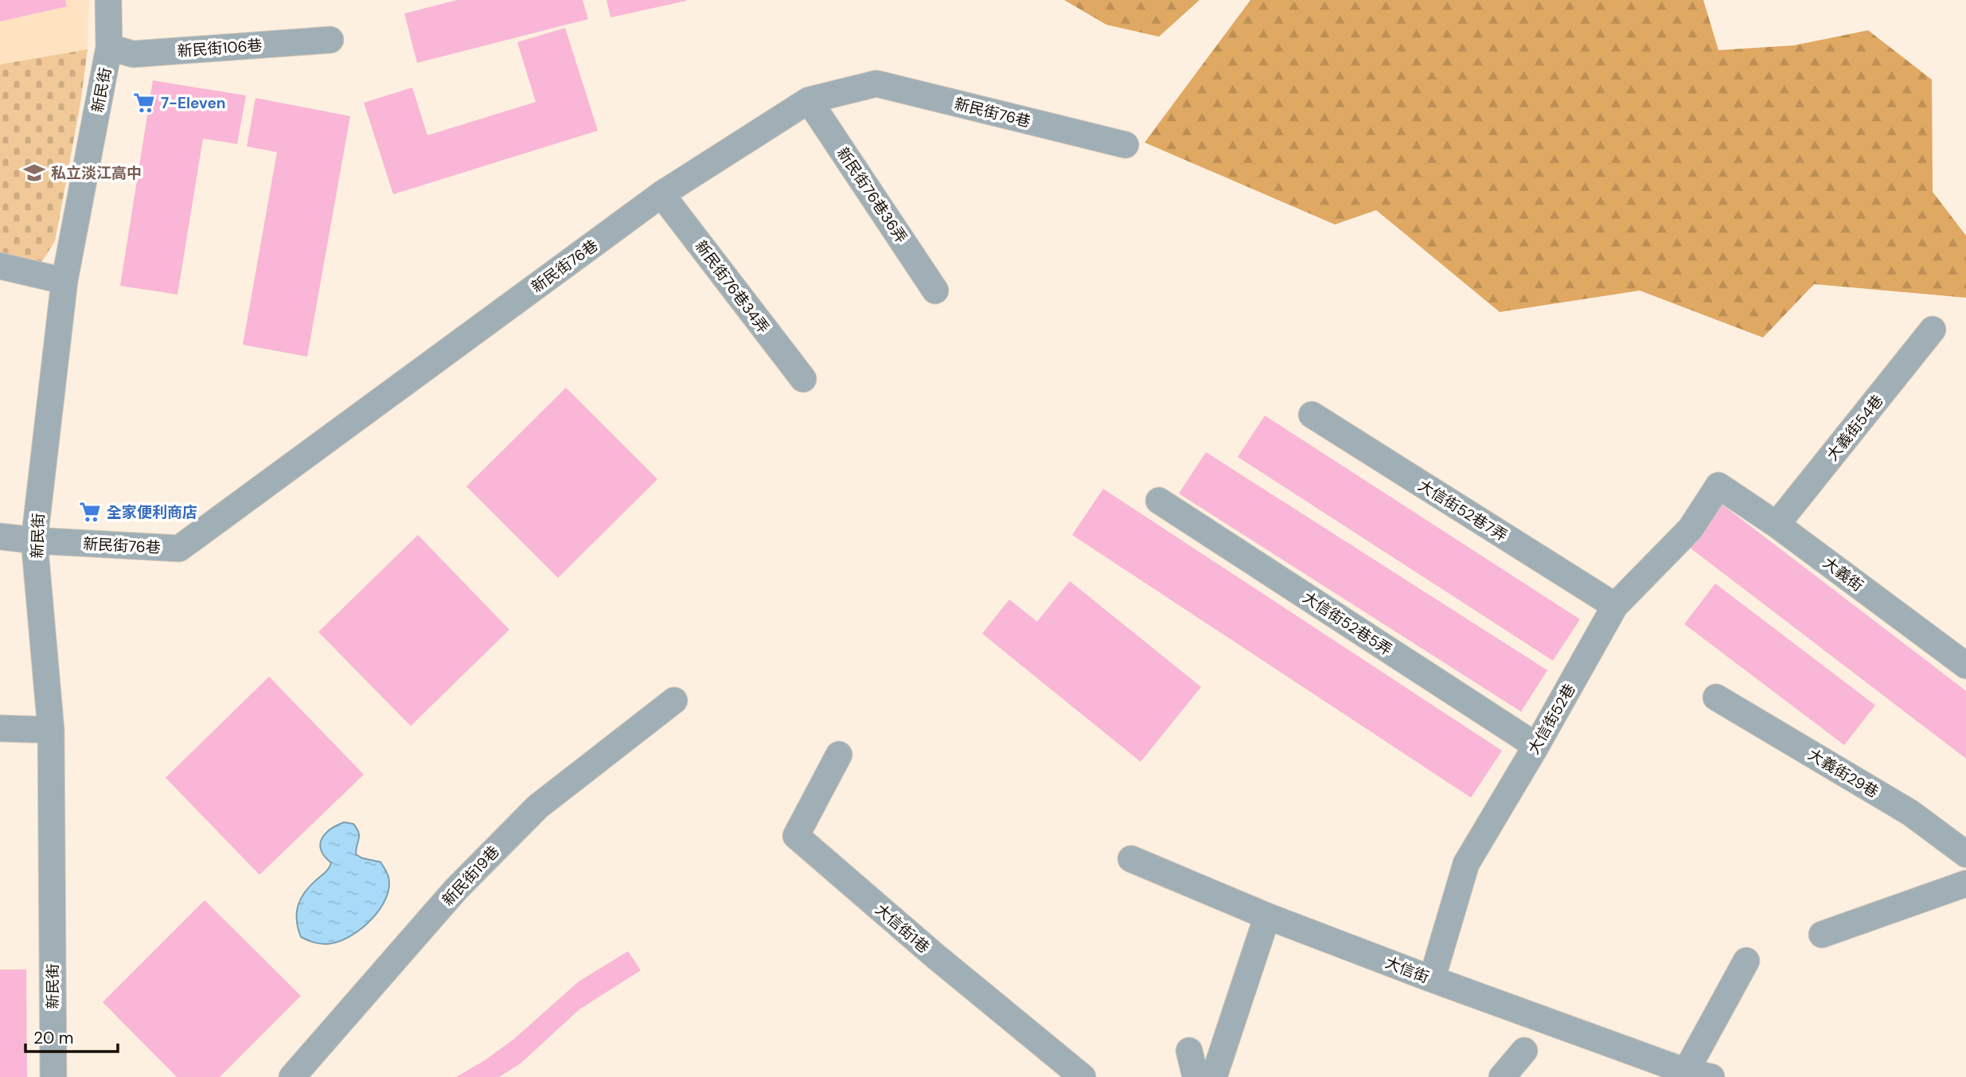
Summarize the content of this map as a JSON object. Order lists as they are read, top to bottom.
{
  "streets": {
    "street": [
      "新民街106巷",
      "新民街",
      "新民街76巷",
      "新民街76巷36弄",
      "新民街76巷34弄",
      "大義街54巷",
      "大信街52巷7弄",
      "大義街",
      "大信街52巷5弄",
      "大信街52巷",
      "大義街29巷",
      "新民街19巷",
      "大信街1巷",
      "大信街"
    ]
  },
  "crossings": [
    ["新民街106巷", "新民街"],
    ["新民街", "新民街76巷"],
    ["新民街76巷", "新民街76巷36弄"],
    ["新民街76巷", "新民街76巷34弄"],
    ["大義街54巷", "大義街"],
    ["大信街52巷7弄", "大信街52巷"],
    ["大義街", "大信街52巷"],
    ["大信街52巷5弄", "大信街52巷"],
    ["大信街52巷", "大信街"]
  ],
  "places": {
    "supermarket": ["7-Eleven", "全家便利商店"],
    "school or university": ["私立淡江高中"]
  },
  "scale_bar": "20 m"
}
